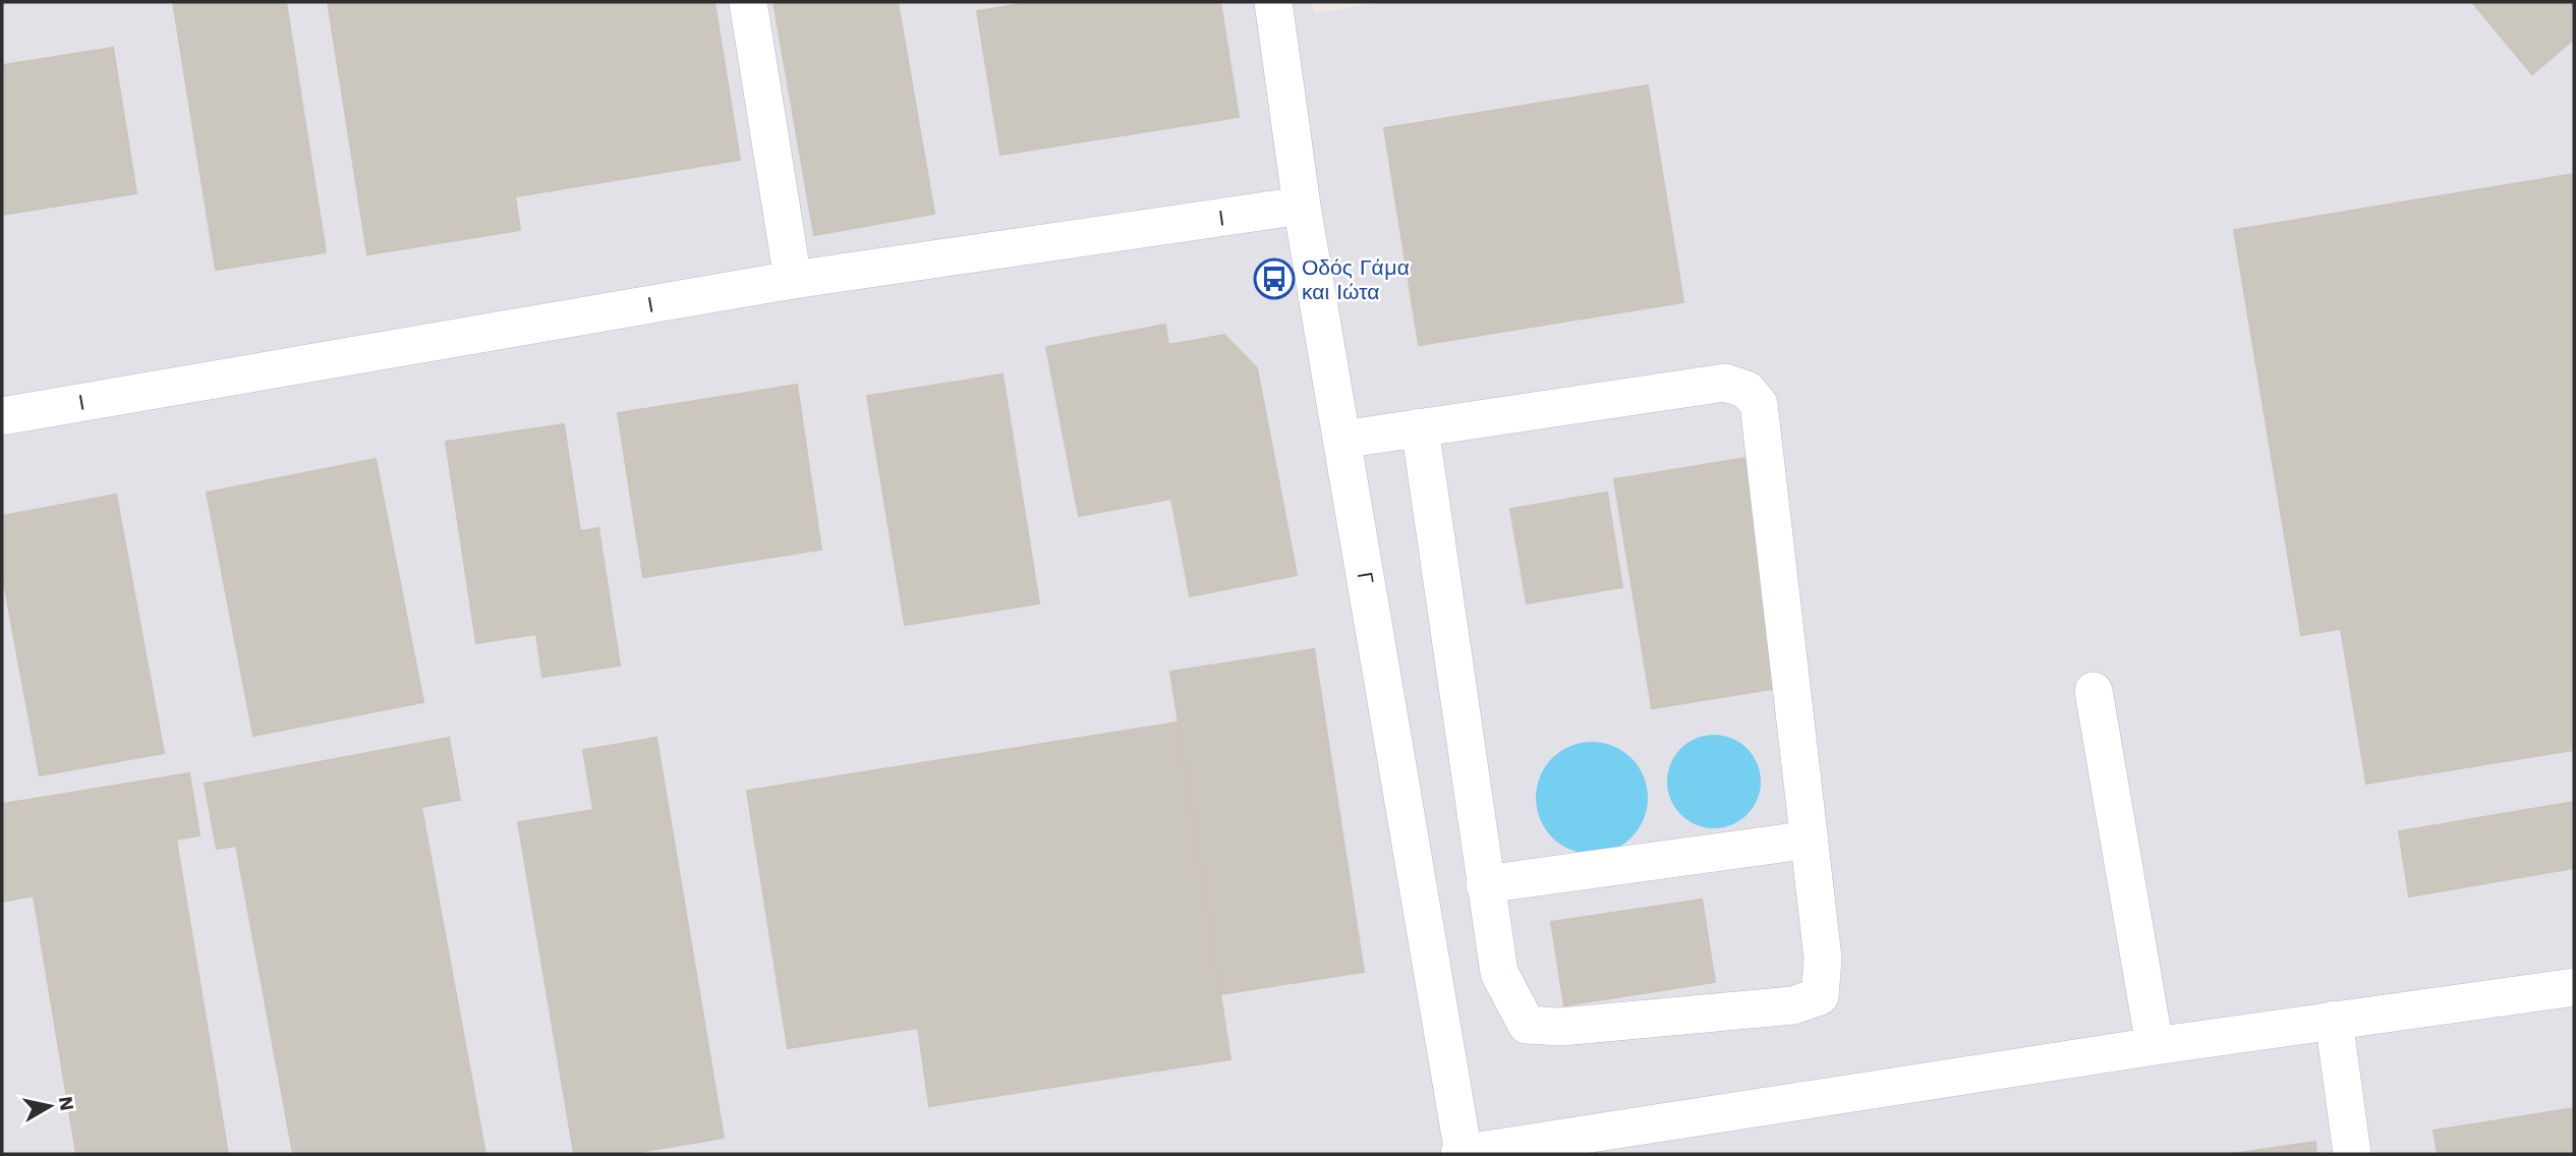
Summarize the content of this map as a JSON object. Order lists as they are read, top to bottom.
{
  "streets": {
    "street": ["Ι", "Γ"]
  },
  "crossings": [
    ["Ι", "Γ"]
  ],
  "places": {
    "bus stop": ["Οδός Γάμα και Ιώτα"]
  },
  "north": "right"
}
